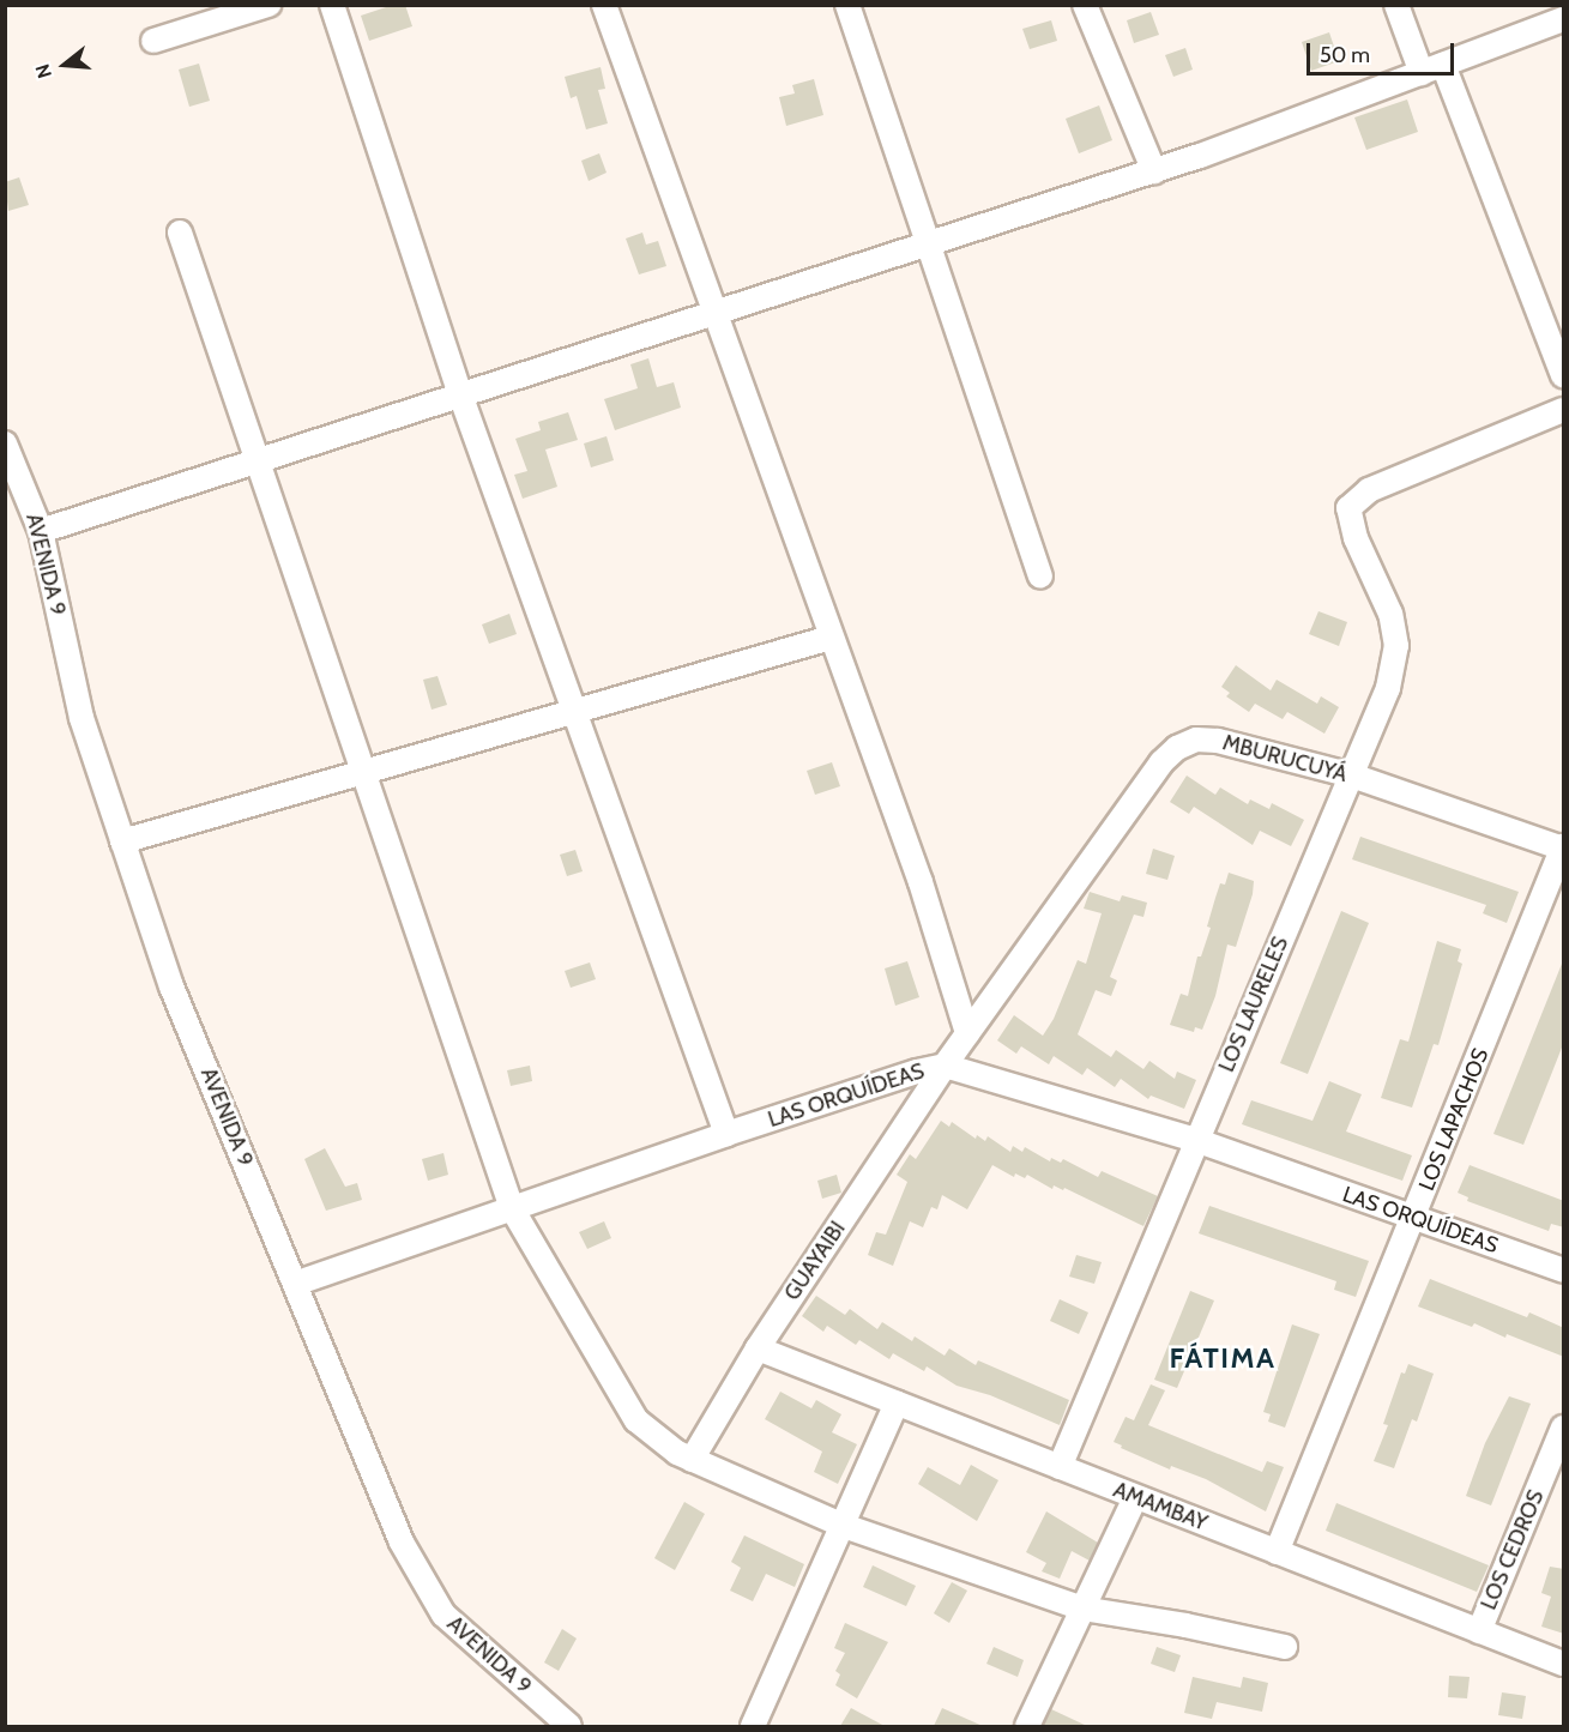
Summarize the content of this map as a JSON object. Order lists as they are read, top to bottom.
{
  "streets": {
    "street": [
      "AVENIDA 9",
      "MBURUCUYÁ",
      "LOS LAURELES",
      "LAS ORQUÍDEAS",
      "LOS LAPACHOS",
      "GUAYAIBI",
      "AMAMBAY",
      "LOS CEDROS"
    ]
  },
  "crossings": [
    ["AVENIDA 9", "LAS ORQUÍDEAS"],
    ["MBURUCUYÁ", "LOS LAURELES"],
    ["MBURUCUYÁ", "LAS ORQUÍDEAS"],
    ["MBURUCUYÁ", "LOS LAPACHOS"],
    ["MBURUCUYÁ", "GUAYAIBI"],
    ["LOS LAURELES", "LAS ORQUÍDEAS"],
    ["LOS LAURELES", "AMAMBAY"],
    ["LAS ORQUÍDEAS", "LOS LAPACHOS"],
    ["LAS ORQUÍDEAS", "GUAYAIBI"],
    ["LOS LAPACHOS", "AMAMBAY"],
    ["GUAYAIBI", "AMAMBAY"],
    ["AMAMBAY", "LOS CEDROS"]
  ],
  "districts": ["FÁTIMA"],
  "scale_bar": "50 m",
  "north": "left"
}
